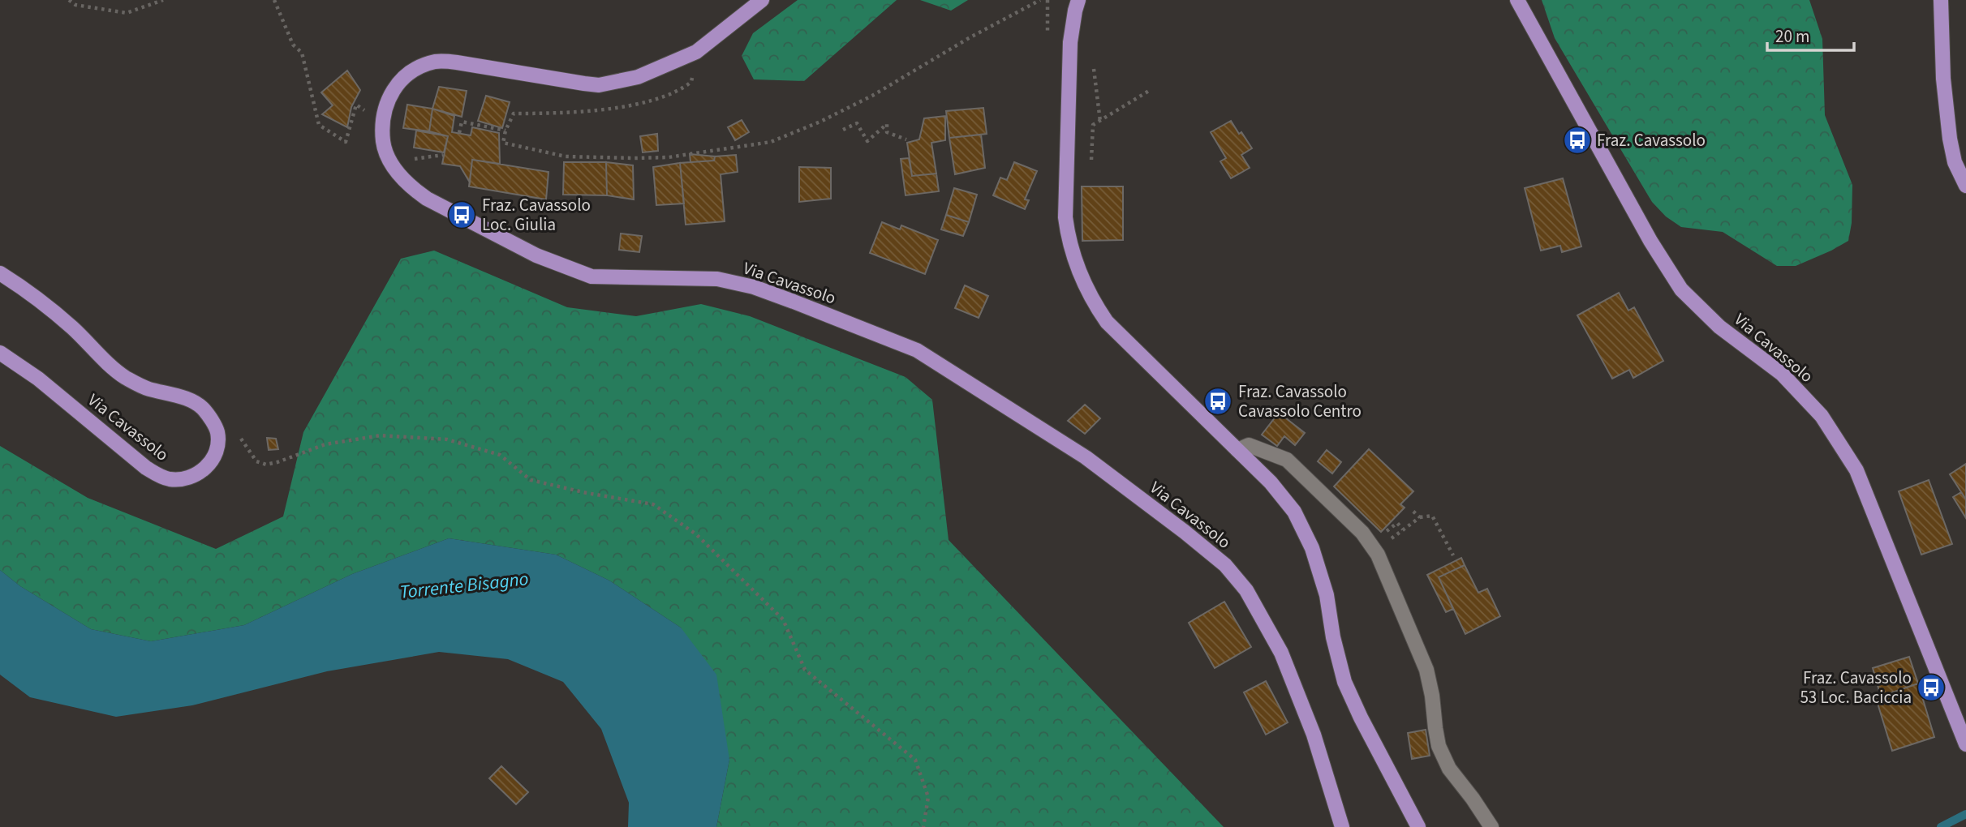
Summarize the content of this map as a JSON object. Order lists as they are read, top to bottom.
{
  "streets": {
    "main road": ["Via Cavassolo"]
  },
  "water": ["Torrente Bisagno"],
  "places": {
    "bus stop": [
      "Fraz. Cavassolo",
      "Fraz. Cavassolo Loc. Giulia",
      "Fraz. Cavassolo Cavassolo Centro",
      "Fraz. Cavassolo 53 Loc. Baciccia"
    ]
  },
  "scale_bar": "20 m"
}
